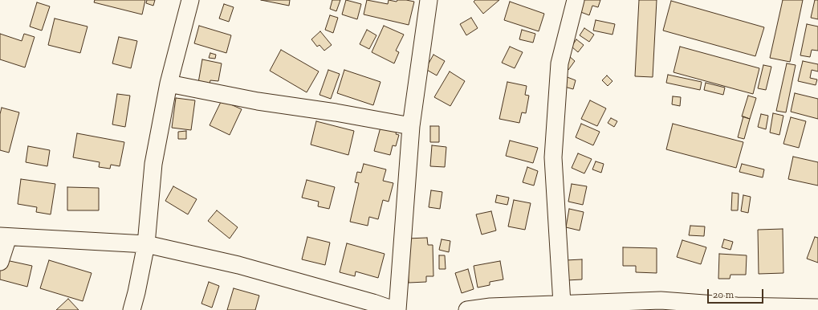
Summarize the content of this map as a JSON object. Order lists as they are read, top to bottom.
{
  "scale_bar": "20 m"
}
